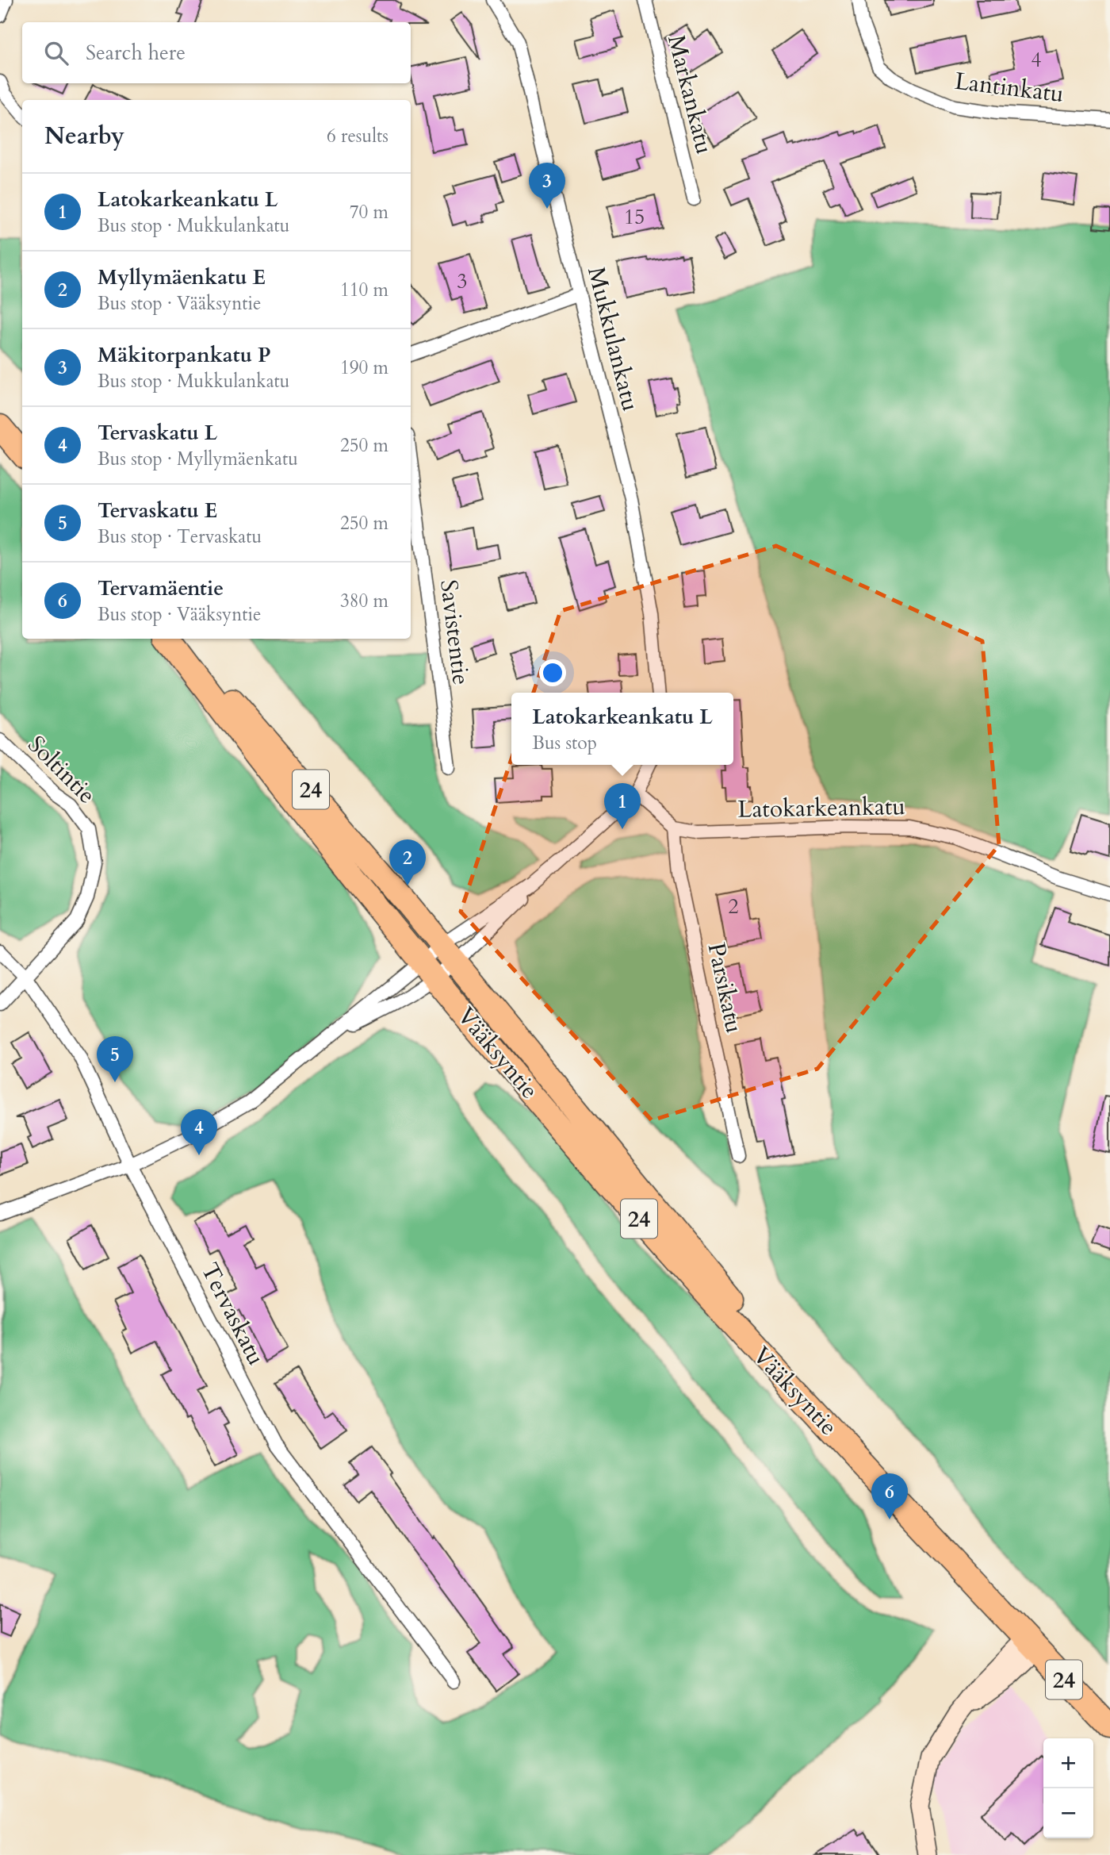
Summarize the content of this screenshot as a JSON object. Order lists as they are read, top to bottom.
{
  "streets": {
    "highway": ["24", "Vääksyntie"],
    "street": [
      "Lantinkatu",
      "Markankatu",
      "Mukkulankatu",
      "Savistentie",
      "Soltintie",
      "Latokarkeankatu",
      "Parsikatu",
      "Tervaskatu"
    ]
  },
  "crossings": [
    ["Soltintie", "Tervaskatu"],
    ["24", "Vääksyntie"],
    ["Latokarkeankatu", "Parsikatu"]
  ],
  "house_numbers": [
    "4",
    "15",
    "3",
    "2"
  ],
  "page": {
    "search": "Search here",
    "heading": ["Nearby", "6 results"],
    "pins": [
      "3",
      "1",
      "2",
      "5",
      "4",
      "6"
    ],
    "list": [
      {
        "mark": "1",
        "name": "Latokarkeankatu L",
        "note": "Bus stop · Mukkulankatu",
        "value": "70 m"
      },
      {
        "mark": "2",
        "name": "Myllymäenkatu E",
        "note": "Bus stop · Vääksyntie",
        "value": "110 m"
      },
      {
        "mark": "3",
        "name": "Mäkitorpankatu P",
        "note": "Bus stop · Mukkulankatu",
        "value": "190 m"
      },
      {
        "mark": "4",
        "name": "Tervaskatu L",
        "note": "Bus stop · Myllymäenkatu",
        "value": "250 m"
      },
      {
        "mark": "5",
        "name": "Tervaskatu E",
        "note": "Bus stop · Tervaskatu",
        "value": "250 m"
      },
      {
        "mark": "6",
        "name": "Tervamäentie",
        "note": "Bus stop · Vääksyntie",
        "value": "380 m"
      }
    ],
    "popup": ["Latokarkeankatu L", "Bus stop"],
    "map_buttons": ["+", "−"]
  }
}
